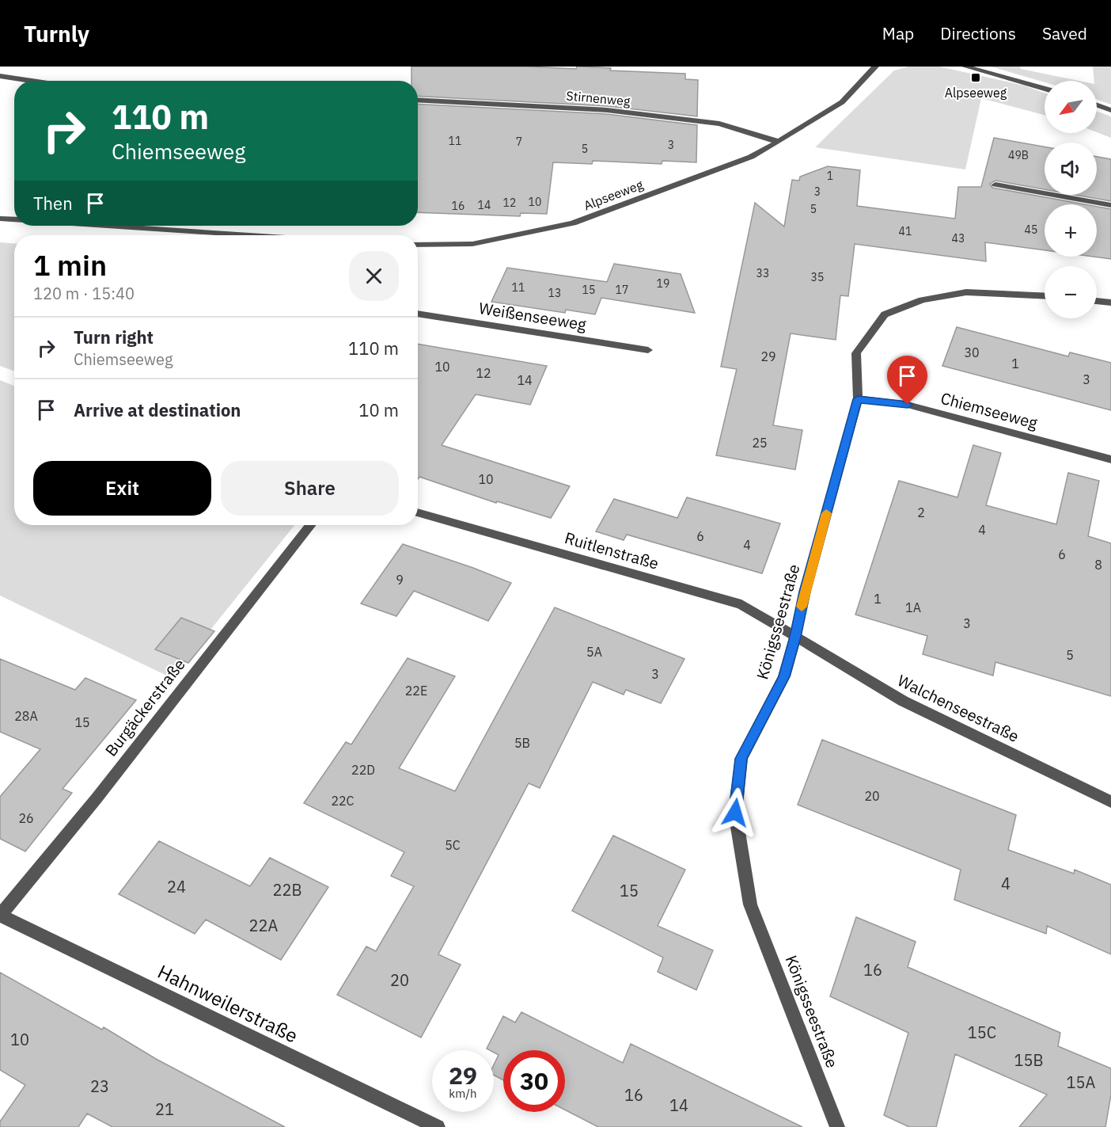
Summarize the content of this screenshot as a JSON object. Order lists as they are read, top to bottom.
{
  "streets": {
    "street": [
      "Stirnenweg",
      "Alpseeweg",
      "Weißenseeweg",
      "Chiemseeweg",
      "Ruitlenstraße",
      "Königsseestraße",
      "Burgäckerstraße",
      "Walchenseestraße",
      "Hahnweilerstraße"
    ]
  },
  "crossings": [
    ["Stirnenweg", "Alpseeweg"],
    ["Chiemseeweg", "Königsseestraße"],
    ["Ruitlenstraße", "Königsseestraße"],
    ["Ruitlenstraße", "Walchenseestraße"],
    ["Königsseestraße", "Walchenseestraße"],
    ["Burgäckerstraße", "Hahnweilerstraße"]
  ],
  "places": {
    "transit": ["Alpseeweg"]
  },
  "house_numbers": [
    "11",
    "7",
    "3",
    "5",
    "49B",
    "1",
    "3",
    "10",
    "12",
    "14",
    "16",
    "5",
    "45",
    "41",
    "43",
    "33",
    "35",
    "19",
    "11",
    "15",
    "17",
    "13",
    "30",
    "29",
    "1",
    "10",
    "12",
    "3",
    "14",
    "25",
    "10",
    "2",
    "4",
    "6",
    "4",
    "6",
    "8",
    "9",
    "1",
    "1A",
    "3",
    "5A",
    "5",
    "3",
    "22E",
    "28A",
    "15",
    "5B",
    "22D",
    "20",
    "22C",
    "26",
    "5C",
    "4",
    "24",
    "22B",
    "15",
    "22A",
    "16",
    "20",
    "15C",
    "10",
    "15B",
    "15A",
    "23",
    "16",
    "14",
    "21"
  ],
  "north": "bottom left",
  "page": {
    "header": "Turnly",
    "nav": ["Map", "Directions", "Saved"],
    "map_buttons": ["+", "−"],
    "turn": ["110 m", "Chiemseeweg"],
    "then": "Then",
    "heading": ["1 min", "120 m · 15:40"],
    "list": [
      {
        "name": "Turn right",
        "note": "Chiemseeweg",
        "value": "110 m"
      },
      {
        "name": "Arrive at destination",
        "value": "10 m"
      }
    ],
    "buttons": ["Exit", "Share"],
    "speed": "29 km/h",
    "limit": "30"
  }
}
